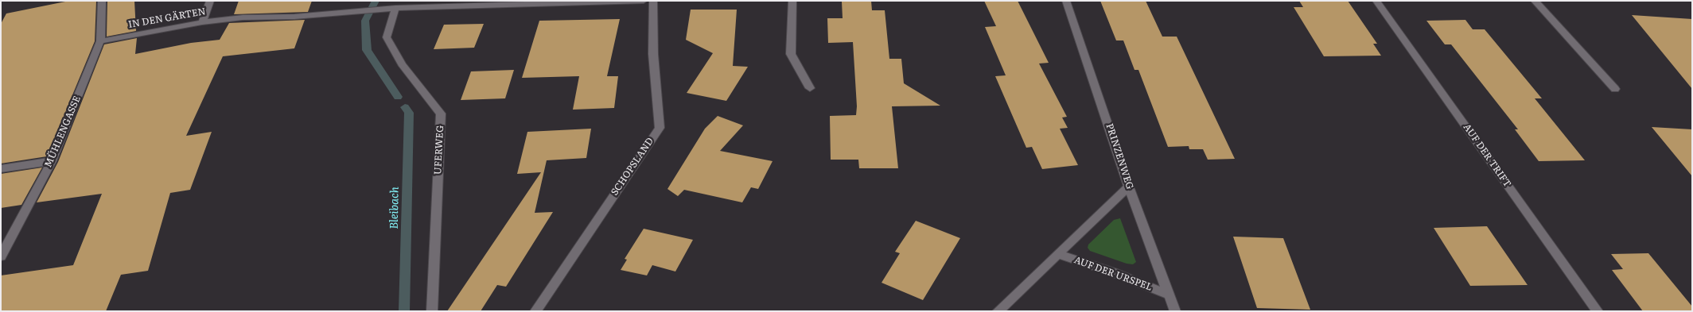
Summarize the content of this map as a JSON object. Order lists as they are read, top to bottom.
{
  "streets": {
    "street": [
      "IN DEN GÄRTEN",
      "MÜHLENGASSE",
      "UFERWEG",
      "AUF DER TRIFT",
      "PRINZENWEG",
      "SCHOPSLAND",
      "AUF DER URSPEL"
    ]
  },
  "crossings": [
    ["IN DEN GÄRTEN", "MÜHLENGASSE"],
    ["IN DEN GÄRTEN", "UFERWEG"],
    ["PRINZENWEG", "AUF DER URSPEL"]
  ],
  "water": ["Bleibach"]
}
